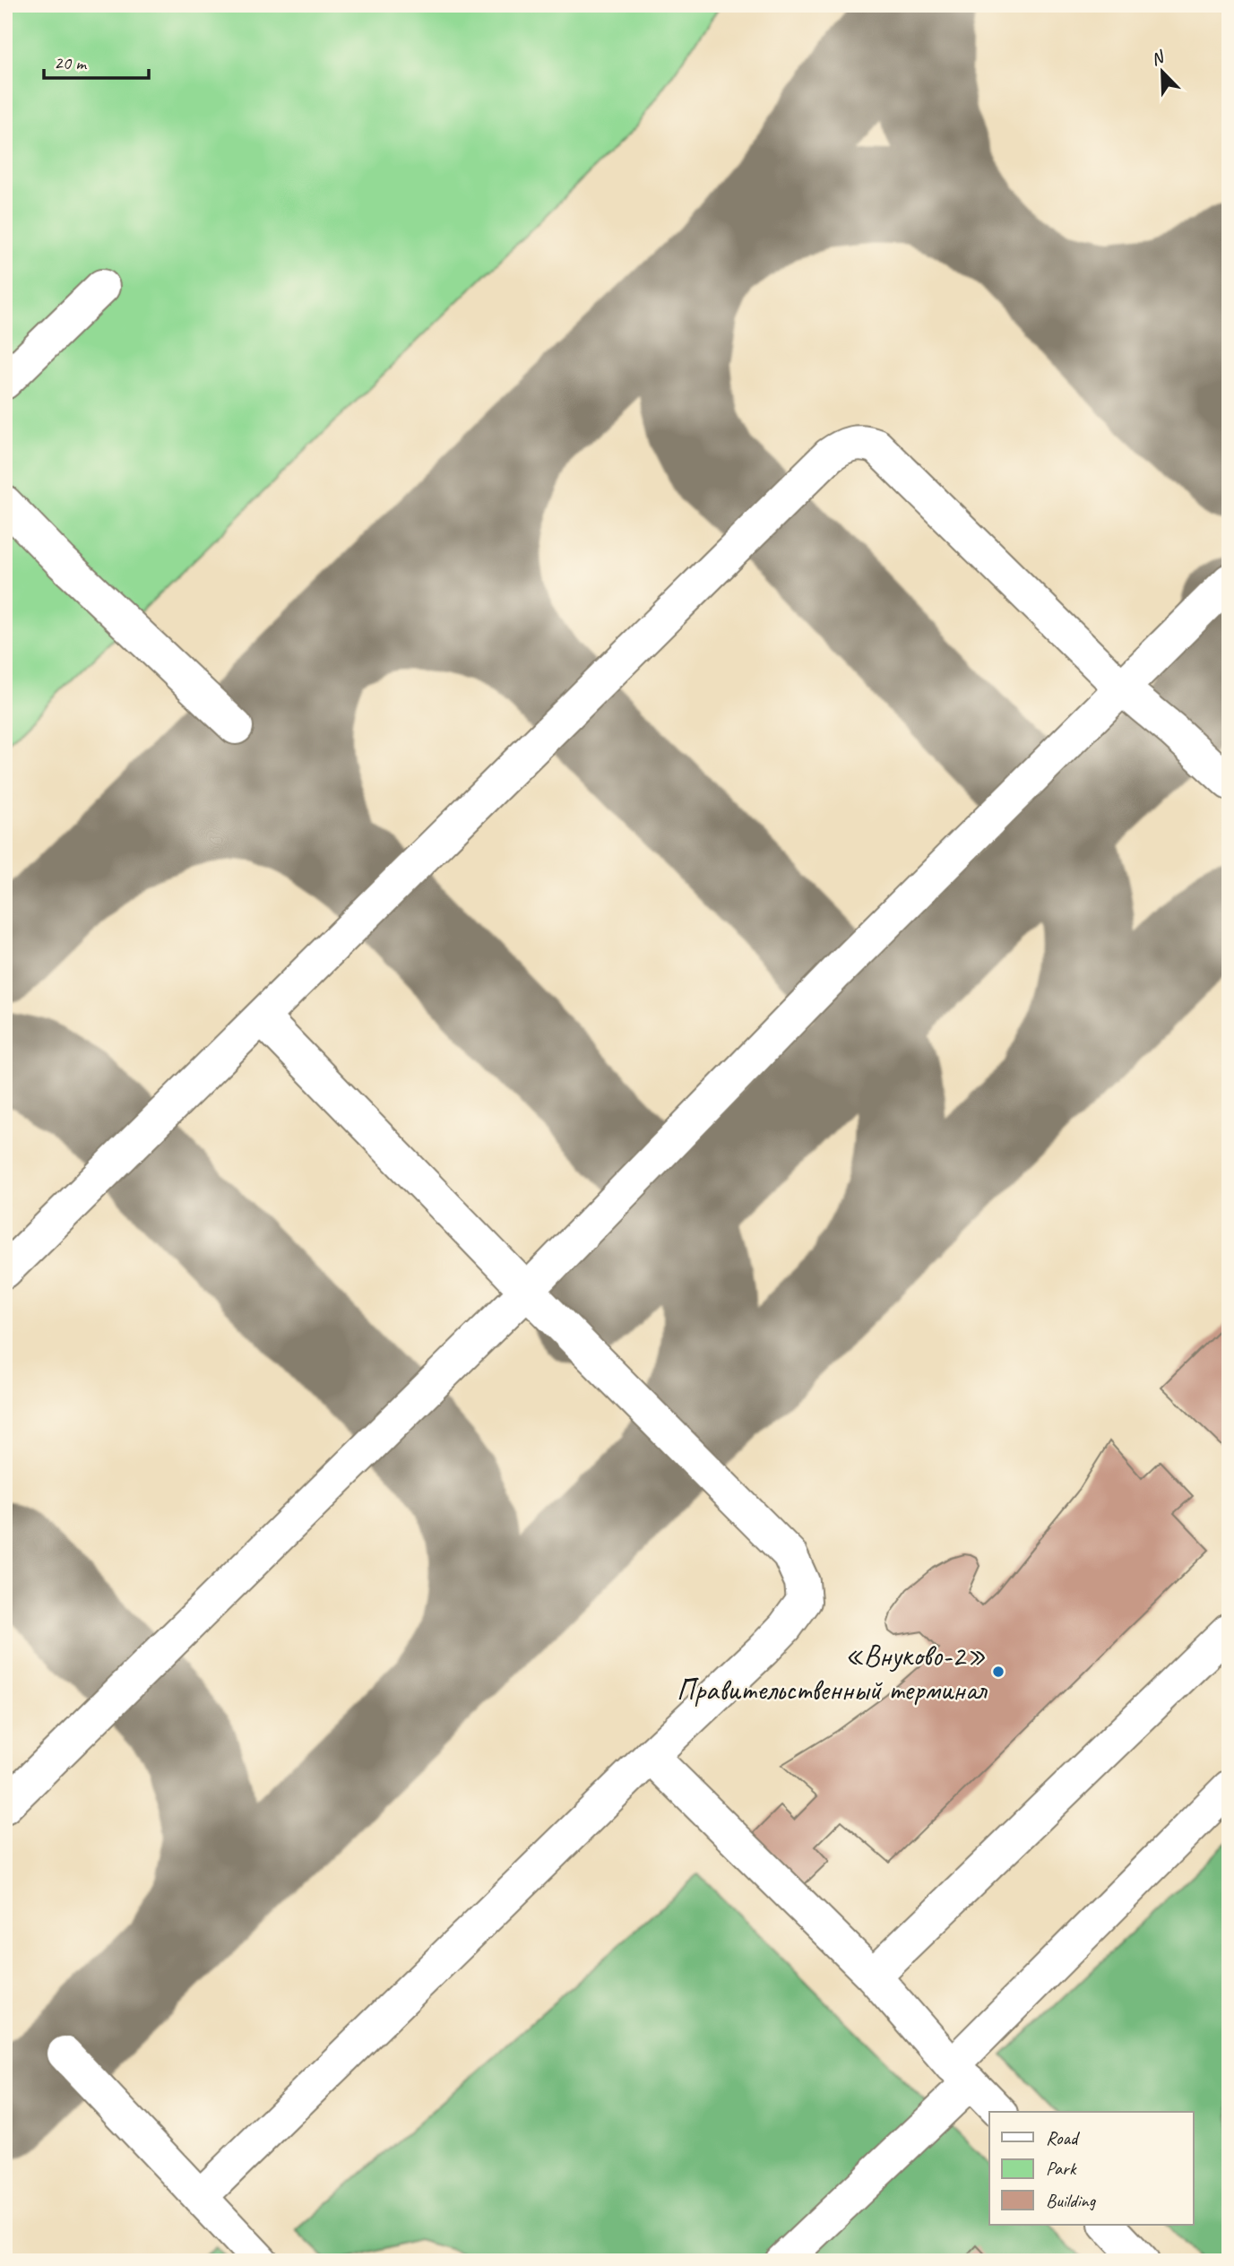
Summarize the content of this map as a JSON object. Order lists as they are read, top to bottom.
{
  "places": ["«Внуково-2» Правительственный терминал"],
  "legend": ["Road", "Park", "Building"],
  "scale_bar": "20 m",
  "north": "top left"
}
